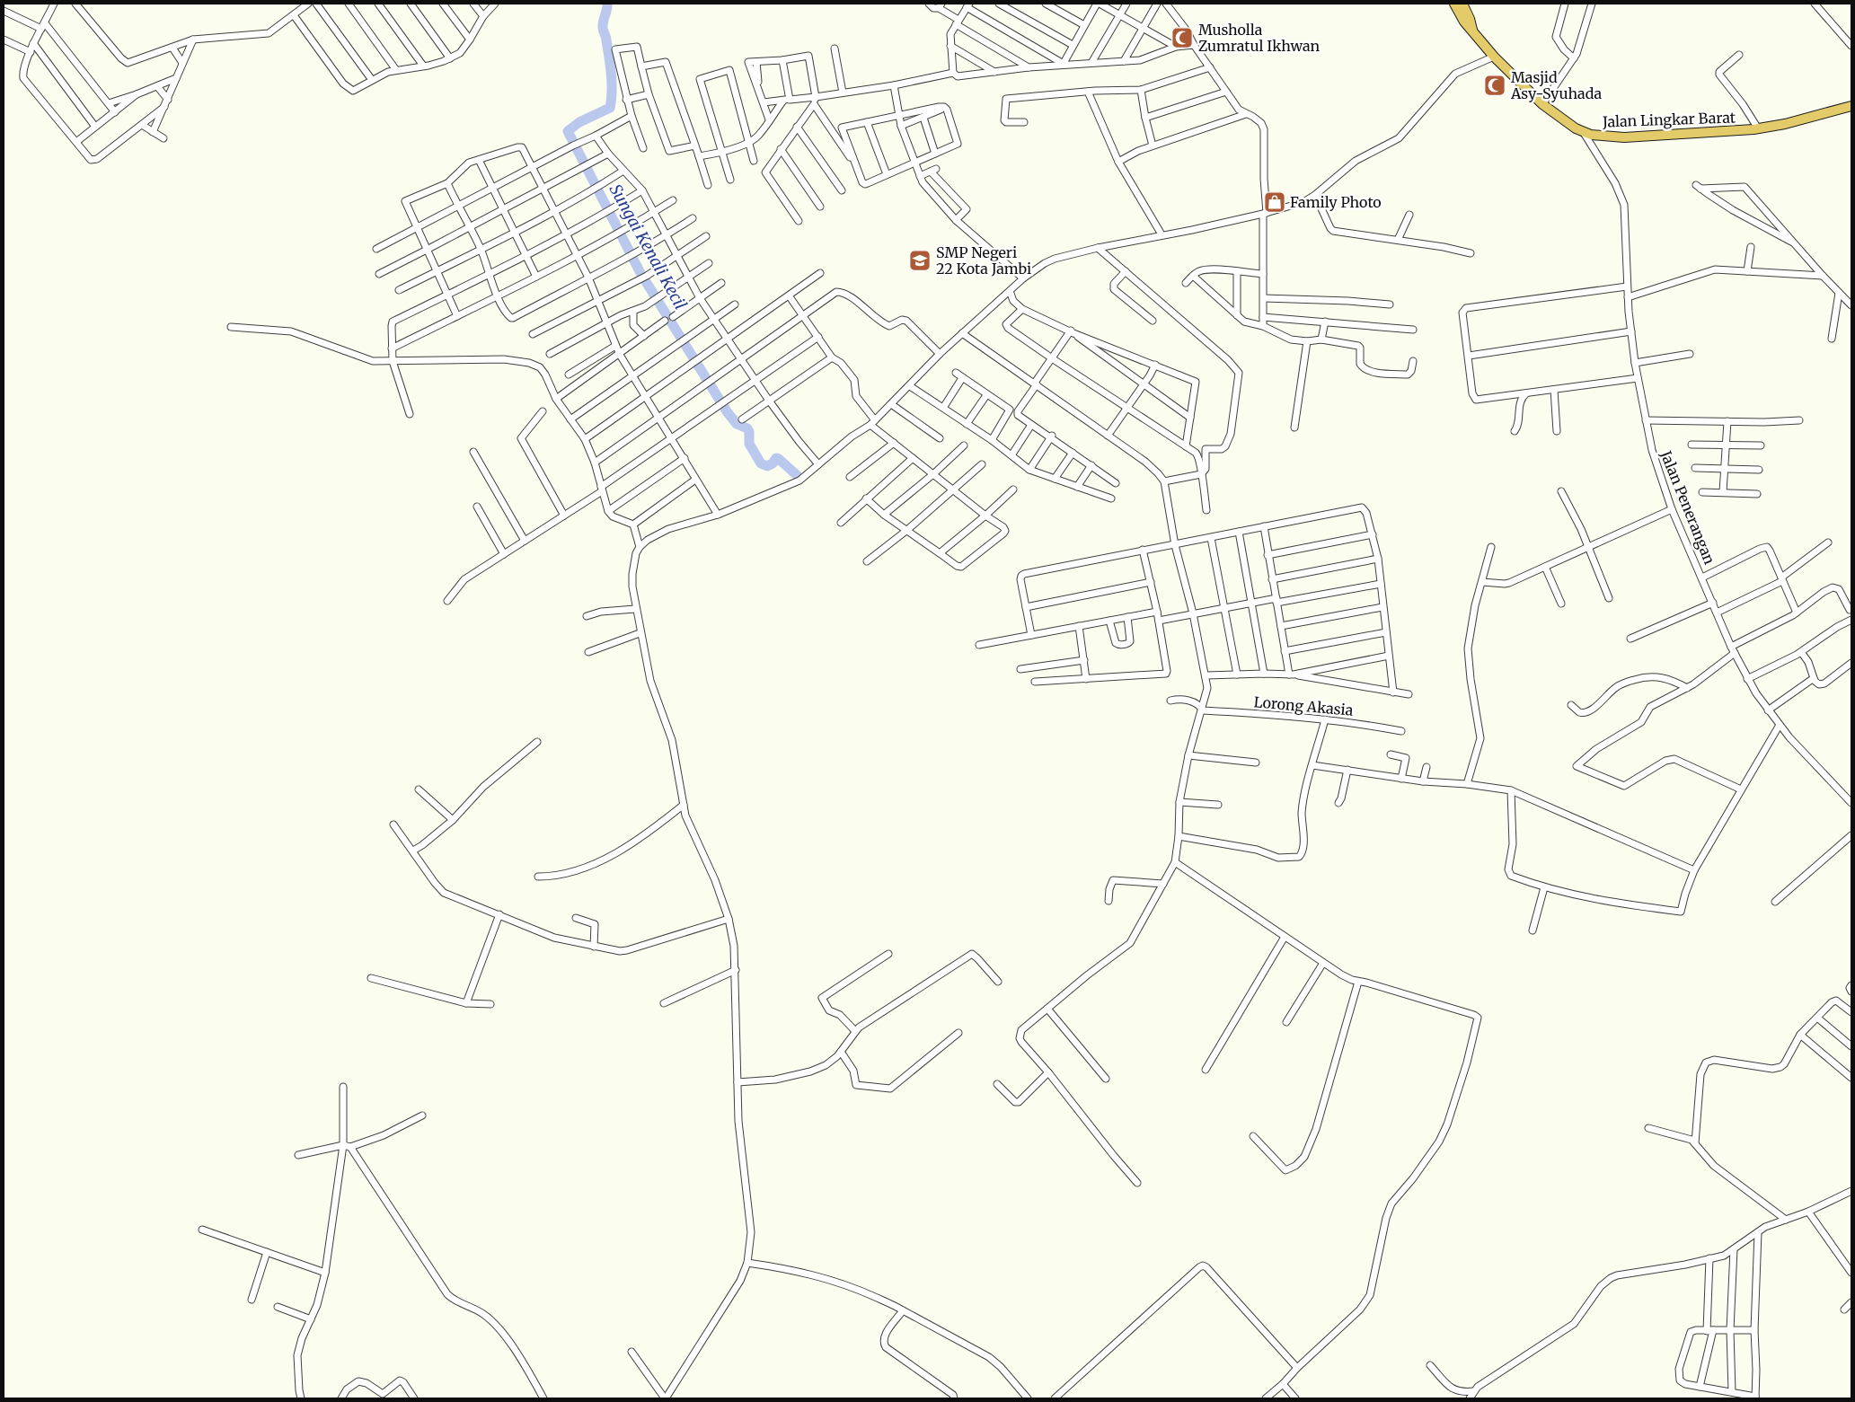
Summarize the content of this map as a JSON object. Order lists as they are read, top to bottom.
{
  "streets": {
    "highway": ["Jalan Lingkar Barat"],
    "street": ["Jalan Penerangan", "Lorong Akasia"]
  },
  "crossings": [
    ["Jalan Lingkar Barat", "Jalan Penerangan"]
  ],
  "water": ["Sungai Kenali Kecil"],
  "places": {
    "mosque": ["Musholla Zumratul Ikhwan", "Masjid Asy-Syuhada"],
    "shop": ["Family Photo"],
    "school or university": ["SMP Negeri 22 Kota Jambi"]
  }
}
